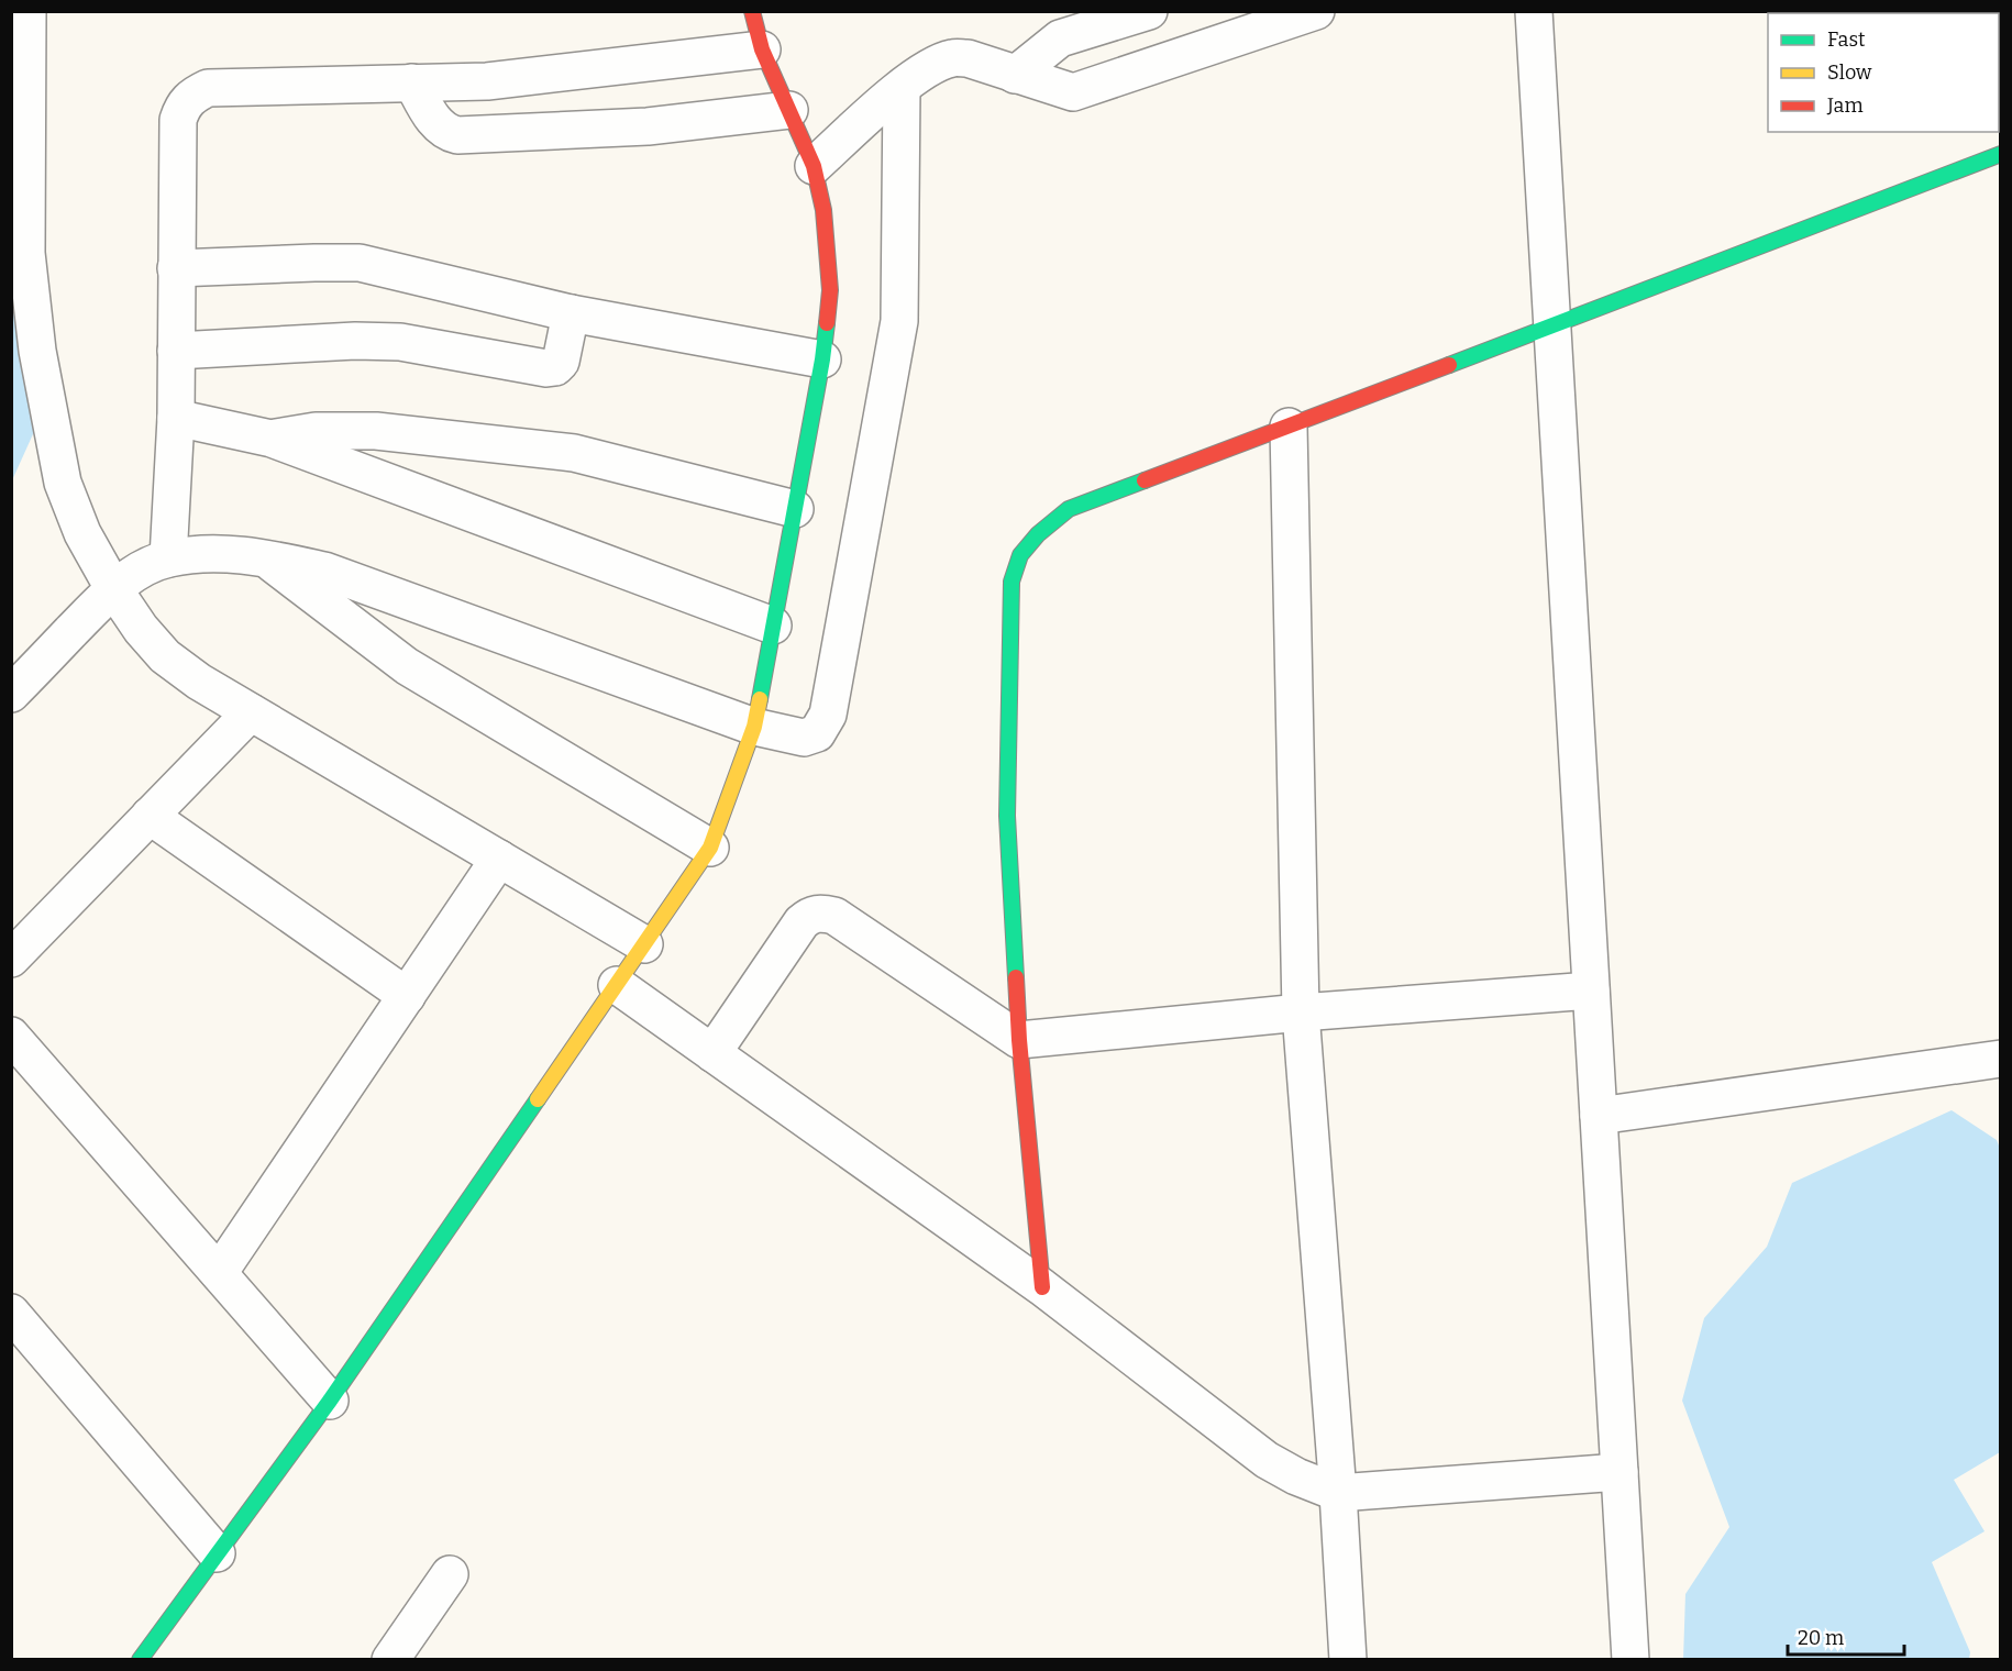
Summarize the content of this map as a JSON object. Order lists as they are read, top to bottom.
{
  "legend": ["Fast", "Slow", "Jam"],
  "scale_bar": "20 m"
}
